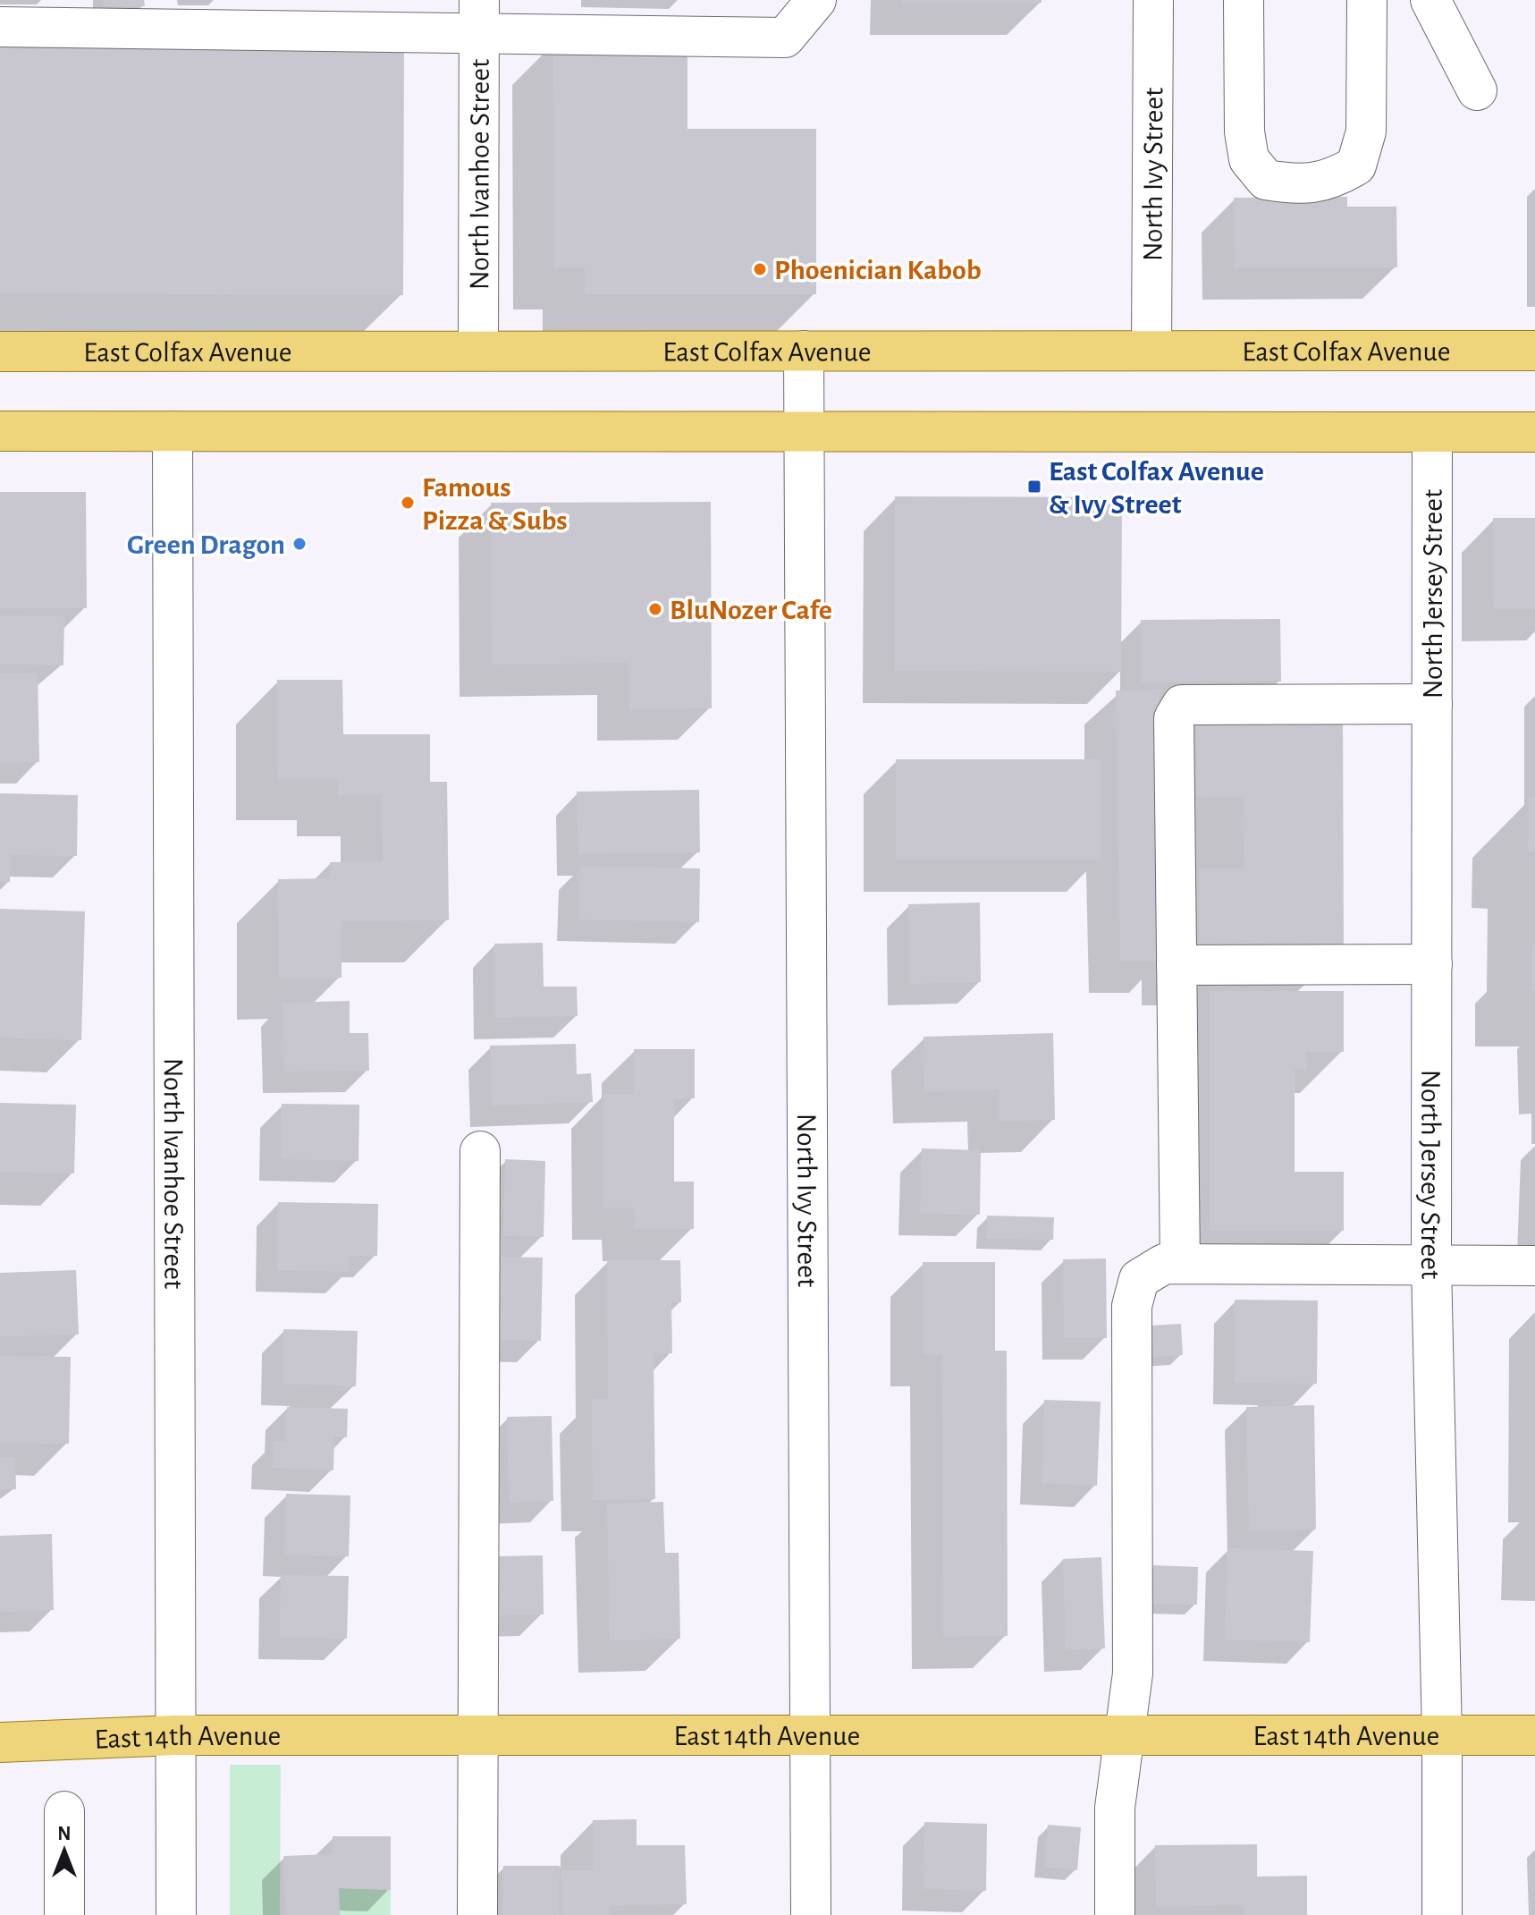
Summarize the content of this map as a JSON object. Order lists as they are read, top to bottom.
{
  "streets": {
    "main road": ["East Colfax Avenue", "East 14th Avenue"],
    "street": ["North Ivanhoe Street", "North Ivy Street", "North Jersey Street"]
  },
  "crossings": [
    ["North Ivanhoe Street", "East Colfax Avenue"],
    ["North Ivanhoe Street", "East 14th Avenue"],
    ["North Ivy Street", "East Colfax Avenue"],
    ["North Ivy Street", "East 14th Avenue"],
    ["North Jersey Street", "East 14th Avenue"]
  ],
  "places": {
    "other": [
      "Phoenician Kabob",
      "Famous Pizza & Subs",
      "Green Dragon",
      "BluNozer Cafe"
    ],
    "transit": ["East Colfax Avenue & Ivy Street"]
  },
  "north": "top"
}
